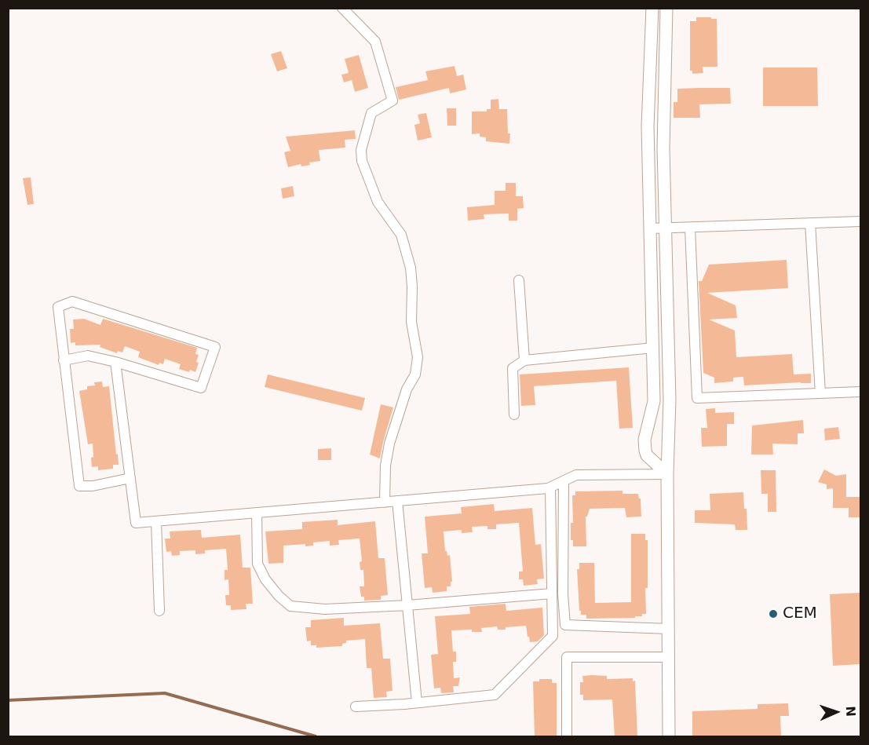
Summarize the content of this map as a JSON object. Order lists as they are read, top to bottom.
{
  "places": ["CEM"],
  "north": "right"
}
